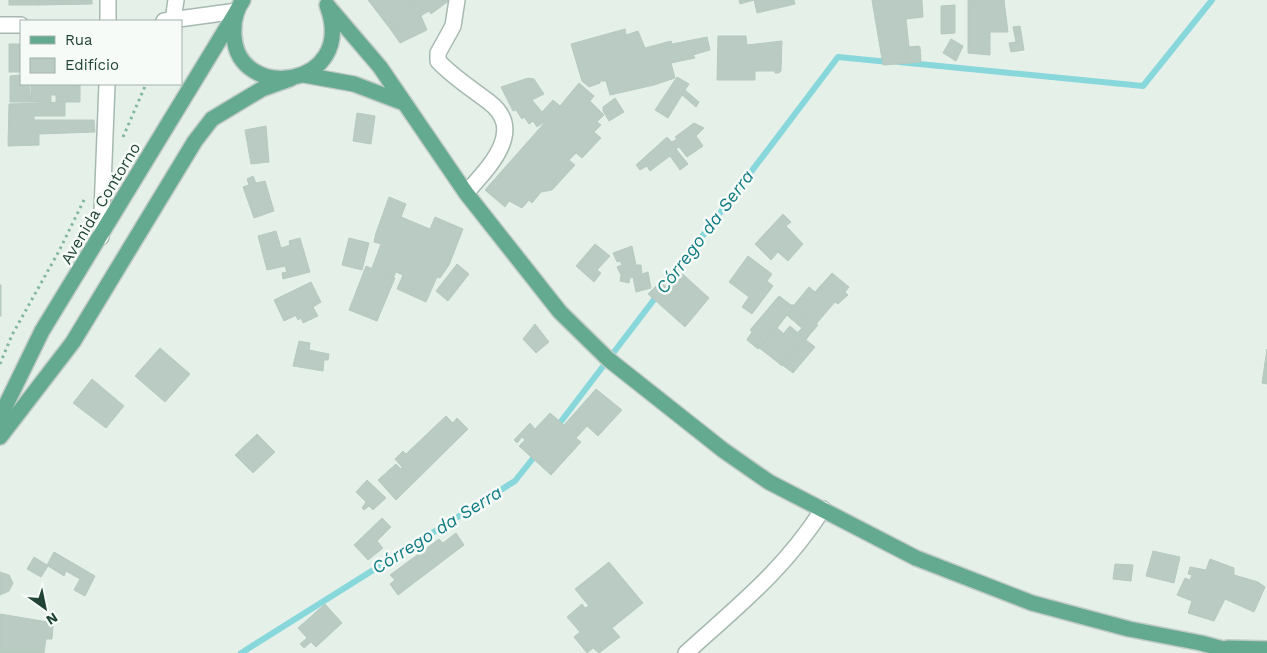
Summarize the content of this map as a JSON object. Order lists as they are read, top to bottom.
{
  "streets": {
    "main road": ["Avenida Contorno"]
  },
  "water": ["Córrego da Serra"],
  "legend": ["Rua", "Edifício"],
  "north": "bottom right"
}
